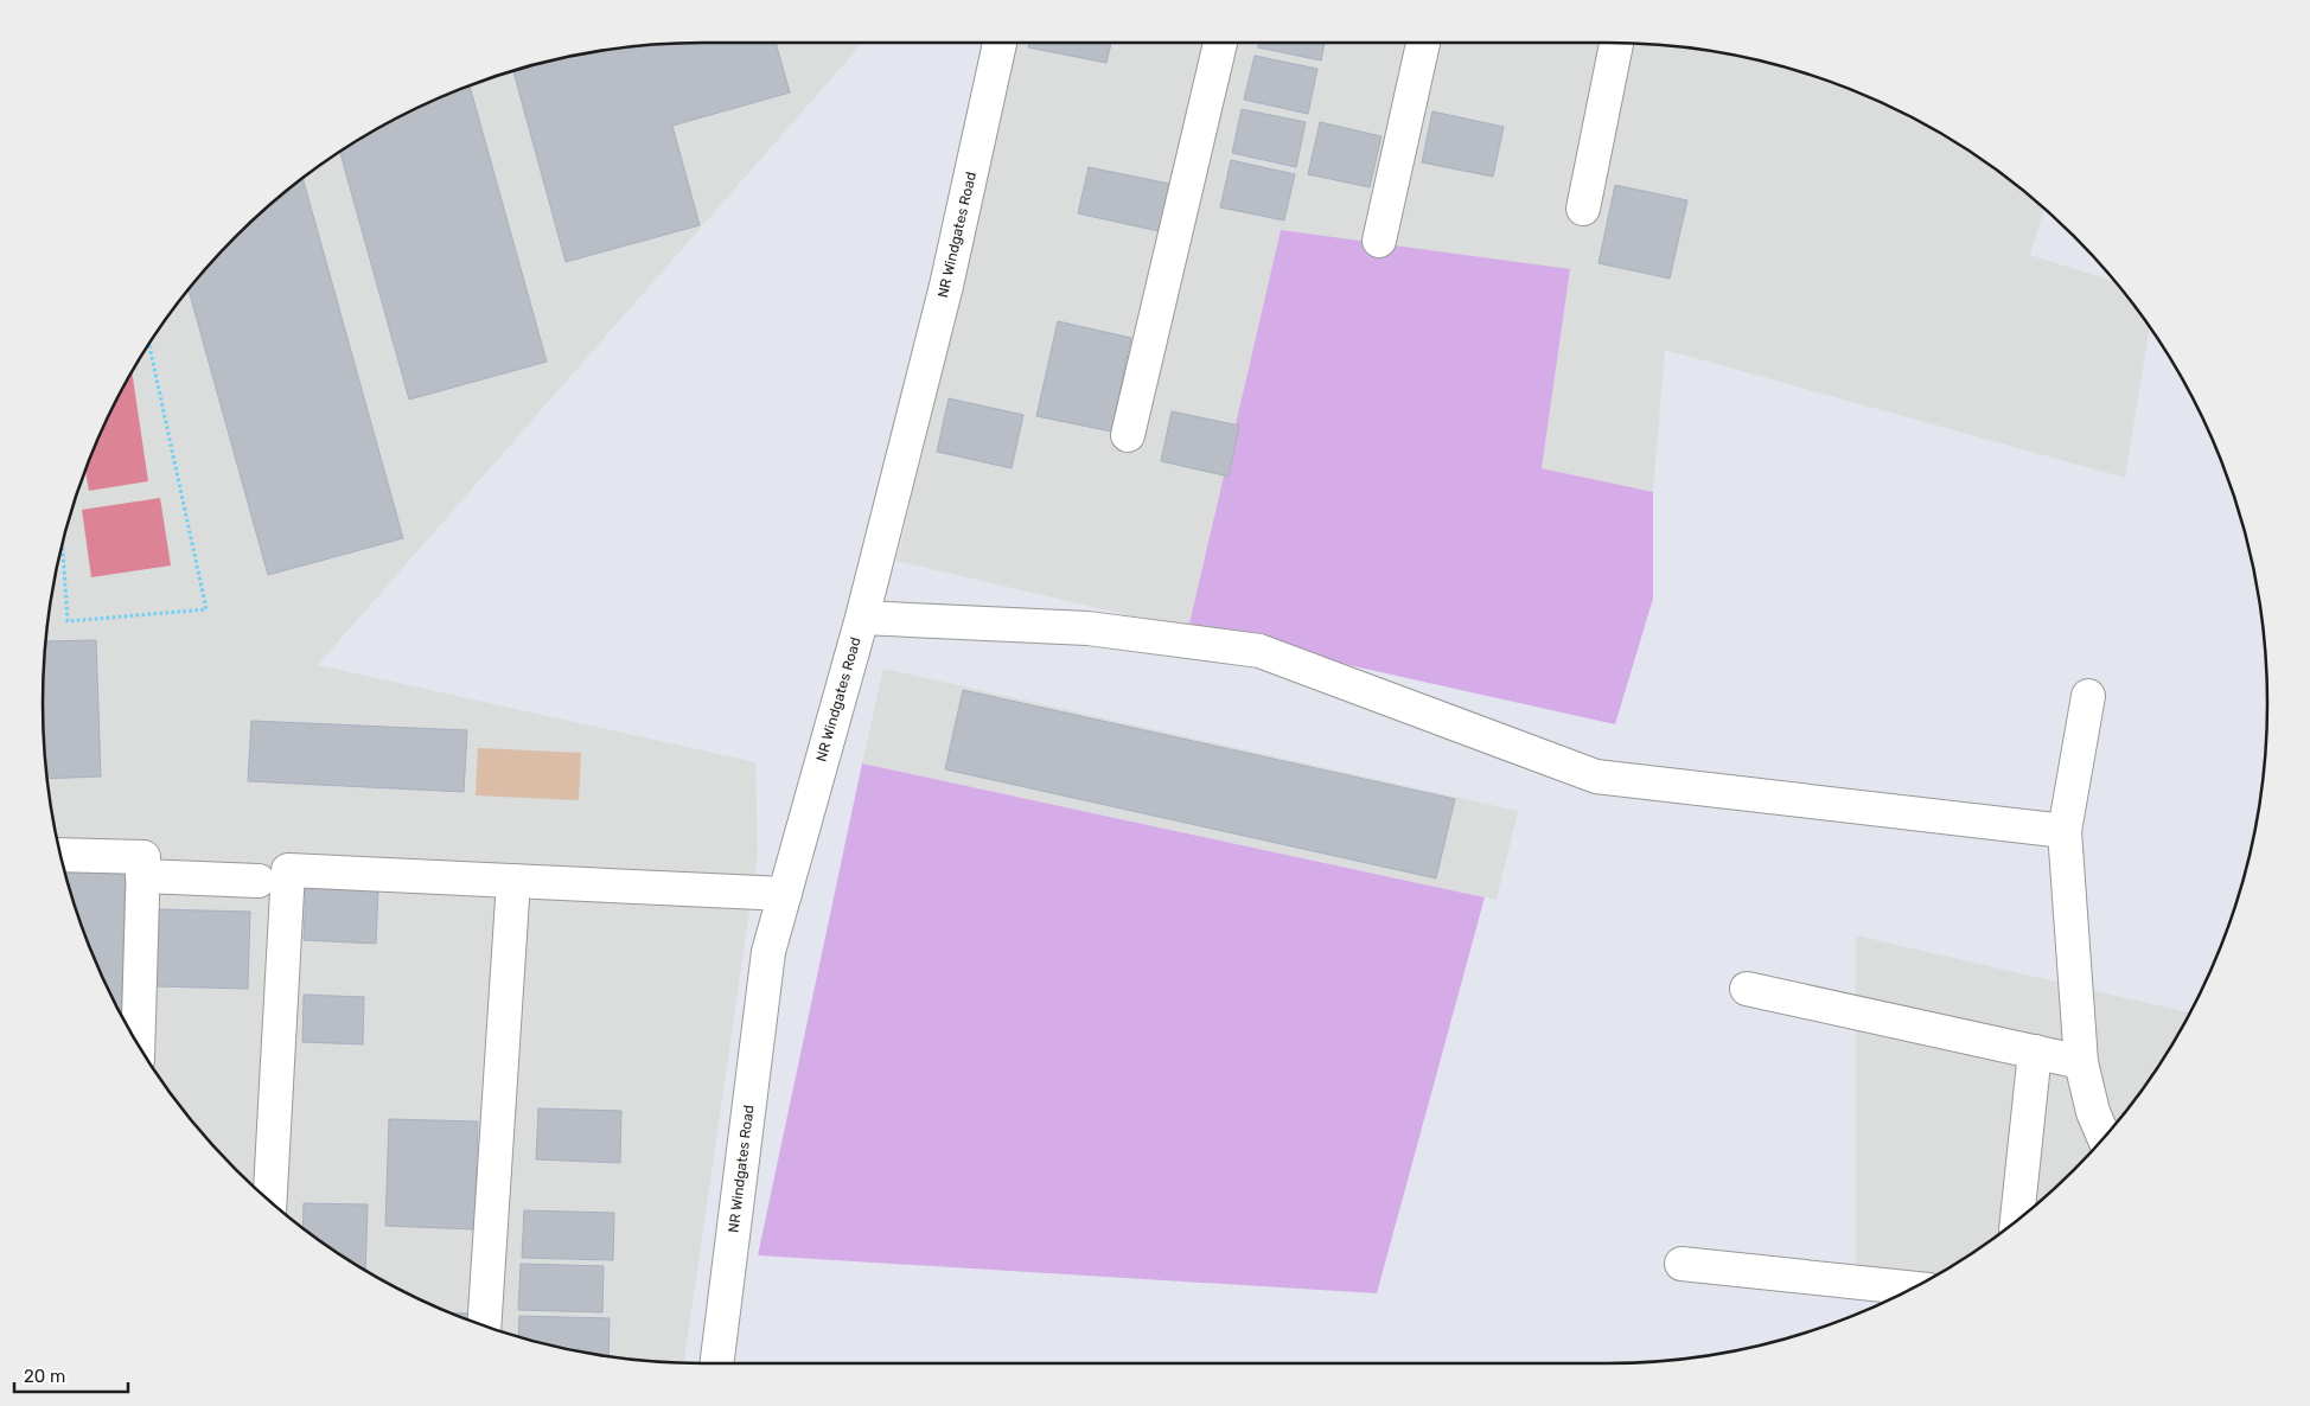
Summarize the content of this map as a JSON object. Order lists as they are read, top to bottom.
{
  "streets": {
    "street": ["NR Windgates Road"]
  },
  "scale_bar": "20 m"
}
